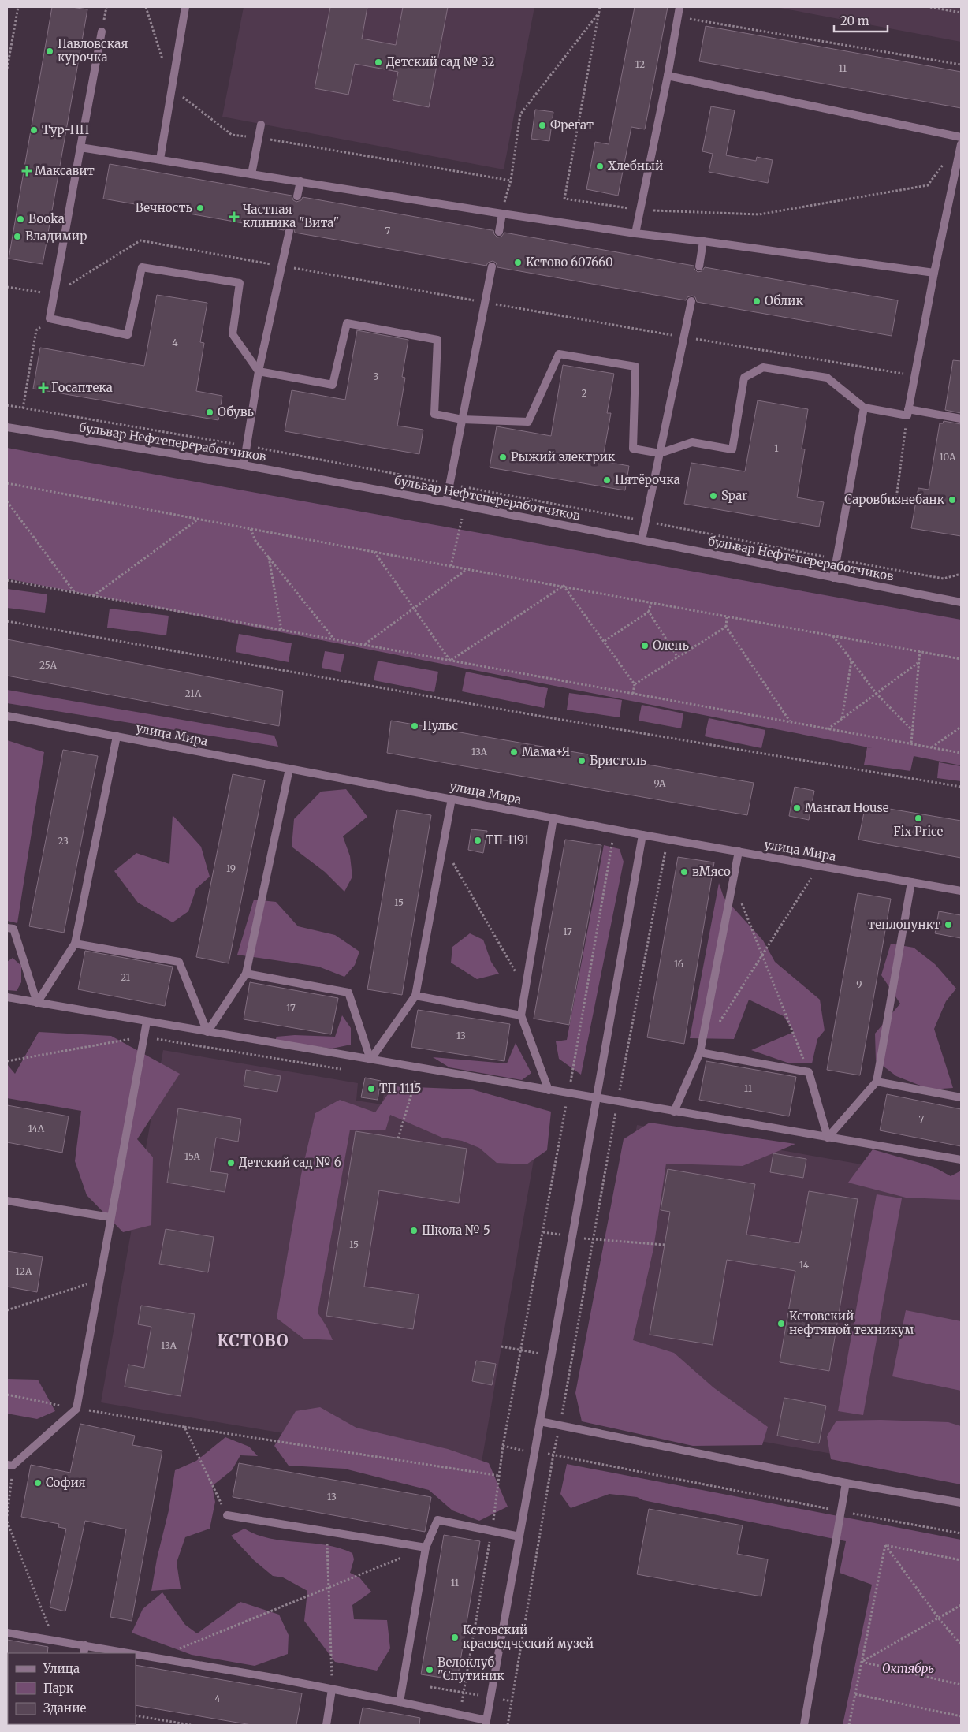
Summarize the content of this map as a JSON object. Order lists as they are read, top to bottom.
{
  "streets": {
    "street": ["бульвар Нефтепереработчиков", "улица Мира"]
  },
  "districts": ["КСТОВО"],
  "parks": ["Октябрь"],
  "places": {
    "other": [
      "Павловская курочка",
      "Детский сад № 32",
      "Фрегат",
      "Тур-НН",
      "Хлебный",
      "Вечность",
      "Bookа",
      "Владимир",
      "Кстово 607660",
      "Облик",
      "Обувь",
      "Рыжий электрик",
      "Пятёрочка",
      "Spar",
      "Саровбизнебанк",
      "Олень",
      "Пульс",
      "Мама+Я",
      "Бристоль",
      "Мангал House",
      "Fix Price",
      "ТП-1191",
      "вМясо",
      "теплопункт",
      "ТП 1115",
      "Детский сад № 6",
      "Школа № 5",
      "Кстовский нефтяной техникум",
      "София",
      "Кстовский краеведческий музей",
      "Велоклуб \"Спутиник"
    ],
    "health": ["Максавит", "Чаcтная клиника \"Вита\"", "Госаптека"]
  },
  "house_numbers": [
    "12",
    "11",
    "7",
    "4",
    "3",
    "2",
    "1",
    "10А",
    "25А",
    "21А",
    "13А",
    "9А",
    "23",
    "19",
    "15",
    "17",
    "16",
    "21",
    "9",
    "17",
    "13",
    "11",
    "7",
    "14А",
    "15А",
    "15",
    "14",
    "12А",
    "13А",
    "13",
    "11",
    "4"
  ],
  "legend": ["Улица", "Парк", "Здание"],
  "scale_bar": "20 m"
}
